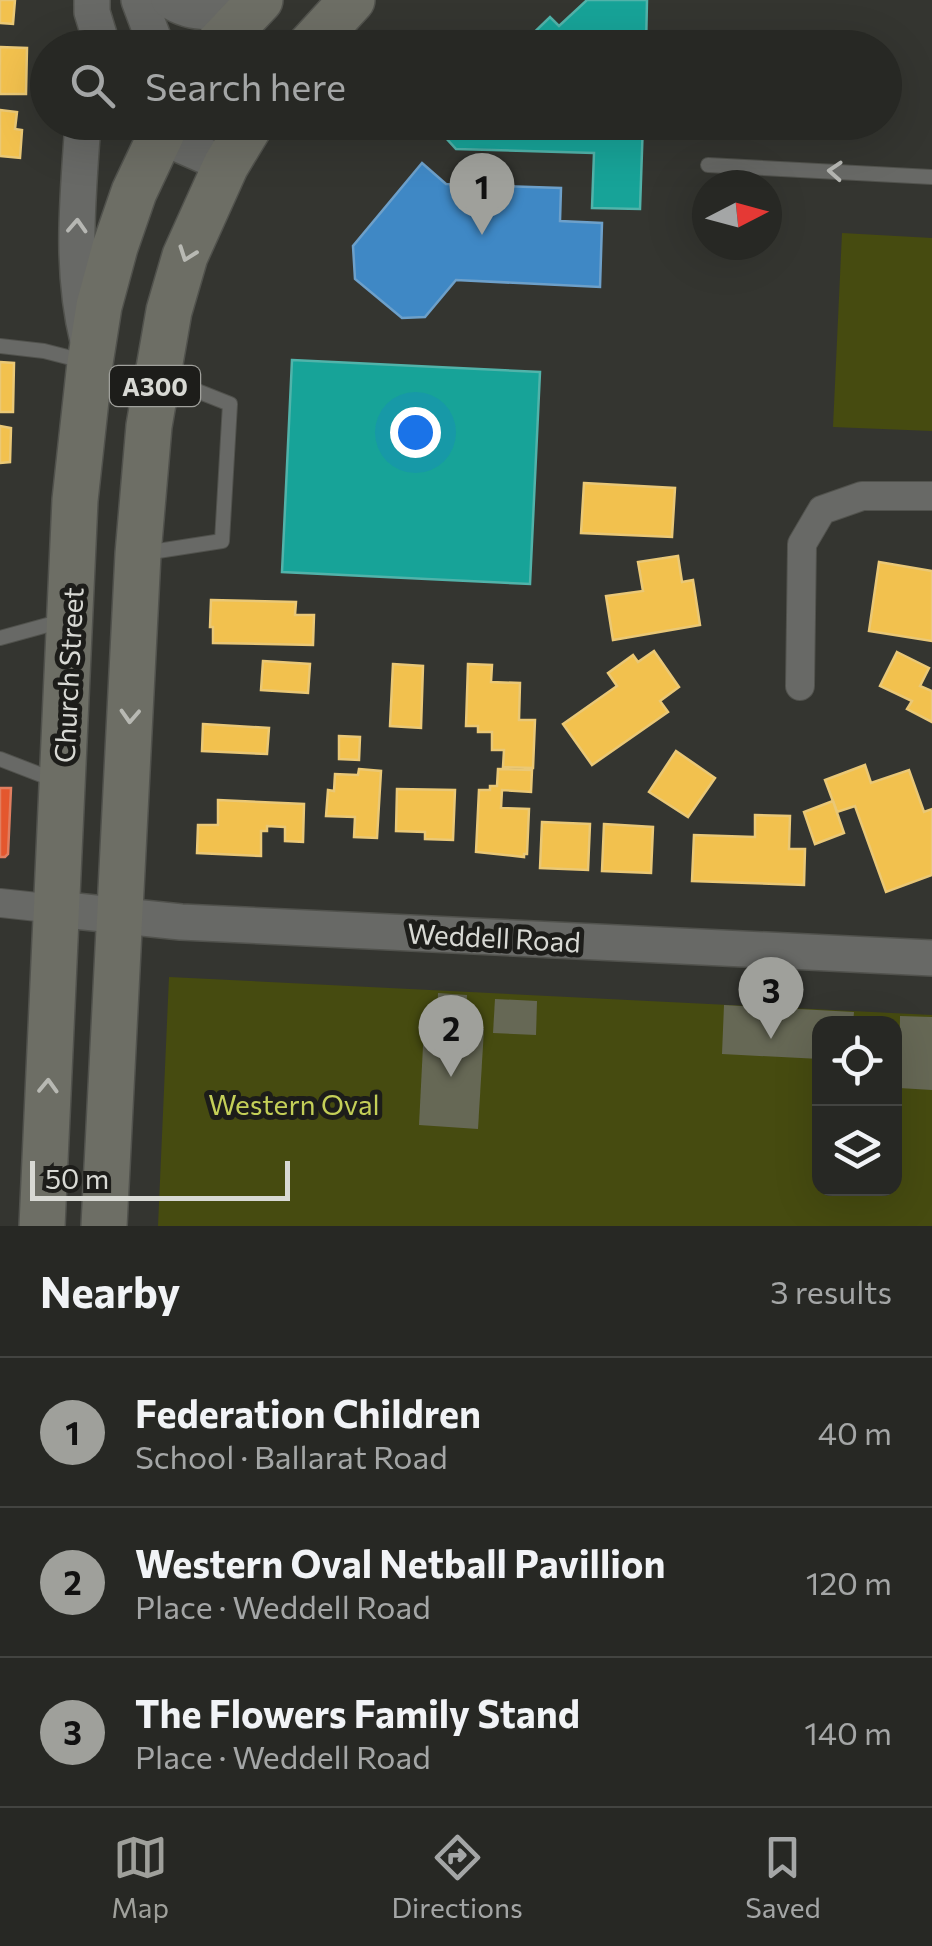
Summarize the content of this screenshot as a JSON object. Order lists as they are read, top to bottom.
{
  "streets": {
    "highway": ["A300", "Church Street"],
    "street": ["Weddell Road"]
  },
  "crossings": [
    ["A300", "Church Street"],
    ["A300", "Weddell Road"],
    ["Church Street", "Weddell Road"]
  ],
  "parks": ["Western Oval"],
  "scale_bar": "50 m",
  "north": "right",
  "page": {
    "search": "Search here",
    "pins": ["1", "3", "2"],
    "scale": "50 m",
    "heading": ["Nearby", "3 results"],
    "list": [
      {
        "mark": "1",
        "name": "Federation Children",
        "note": "School · Ballarat Road",
        "value": "40 m"
      },
      {
        "mark": "2",
        "name": "Western Oval Netball Pavillion",
        "note": "Place · Weddell Road",
        "value": "120 m"
      },
      {
        "mark": "3",
        "name": "The Flowers Family Stand",
        "note": "Place · Weddell Road",
        "value": "140 m"
      }
    ],
    "nav": ["Map", "Directions", "Saved"]
  }
}
